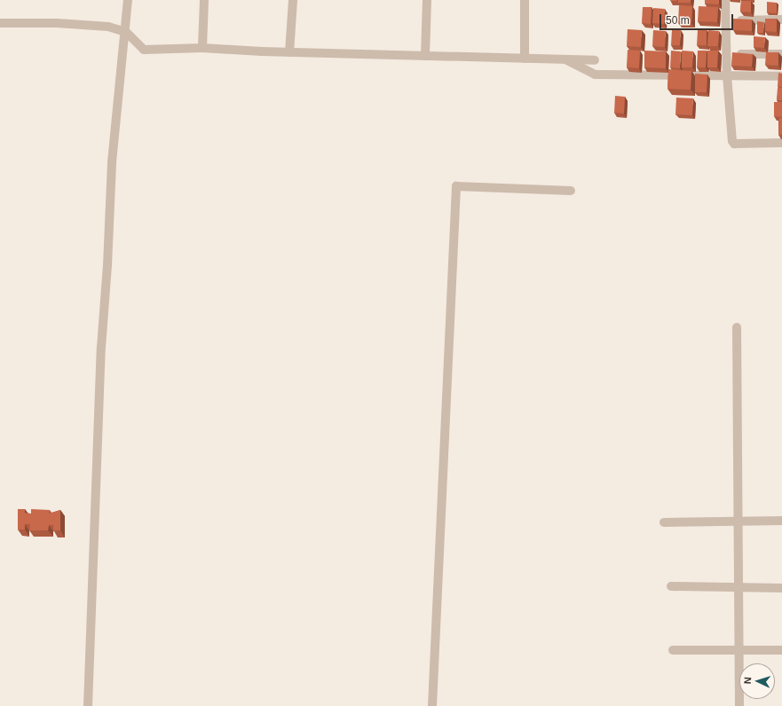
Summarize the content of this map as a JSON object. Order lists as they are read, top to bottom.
{
  "scale_bar": "50 m",
  "north": "left"
}
